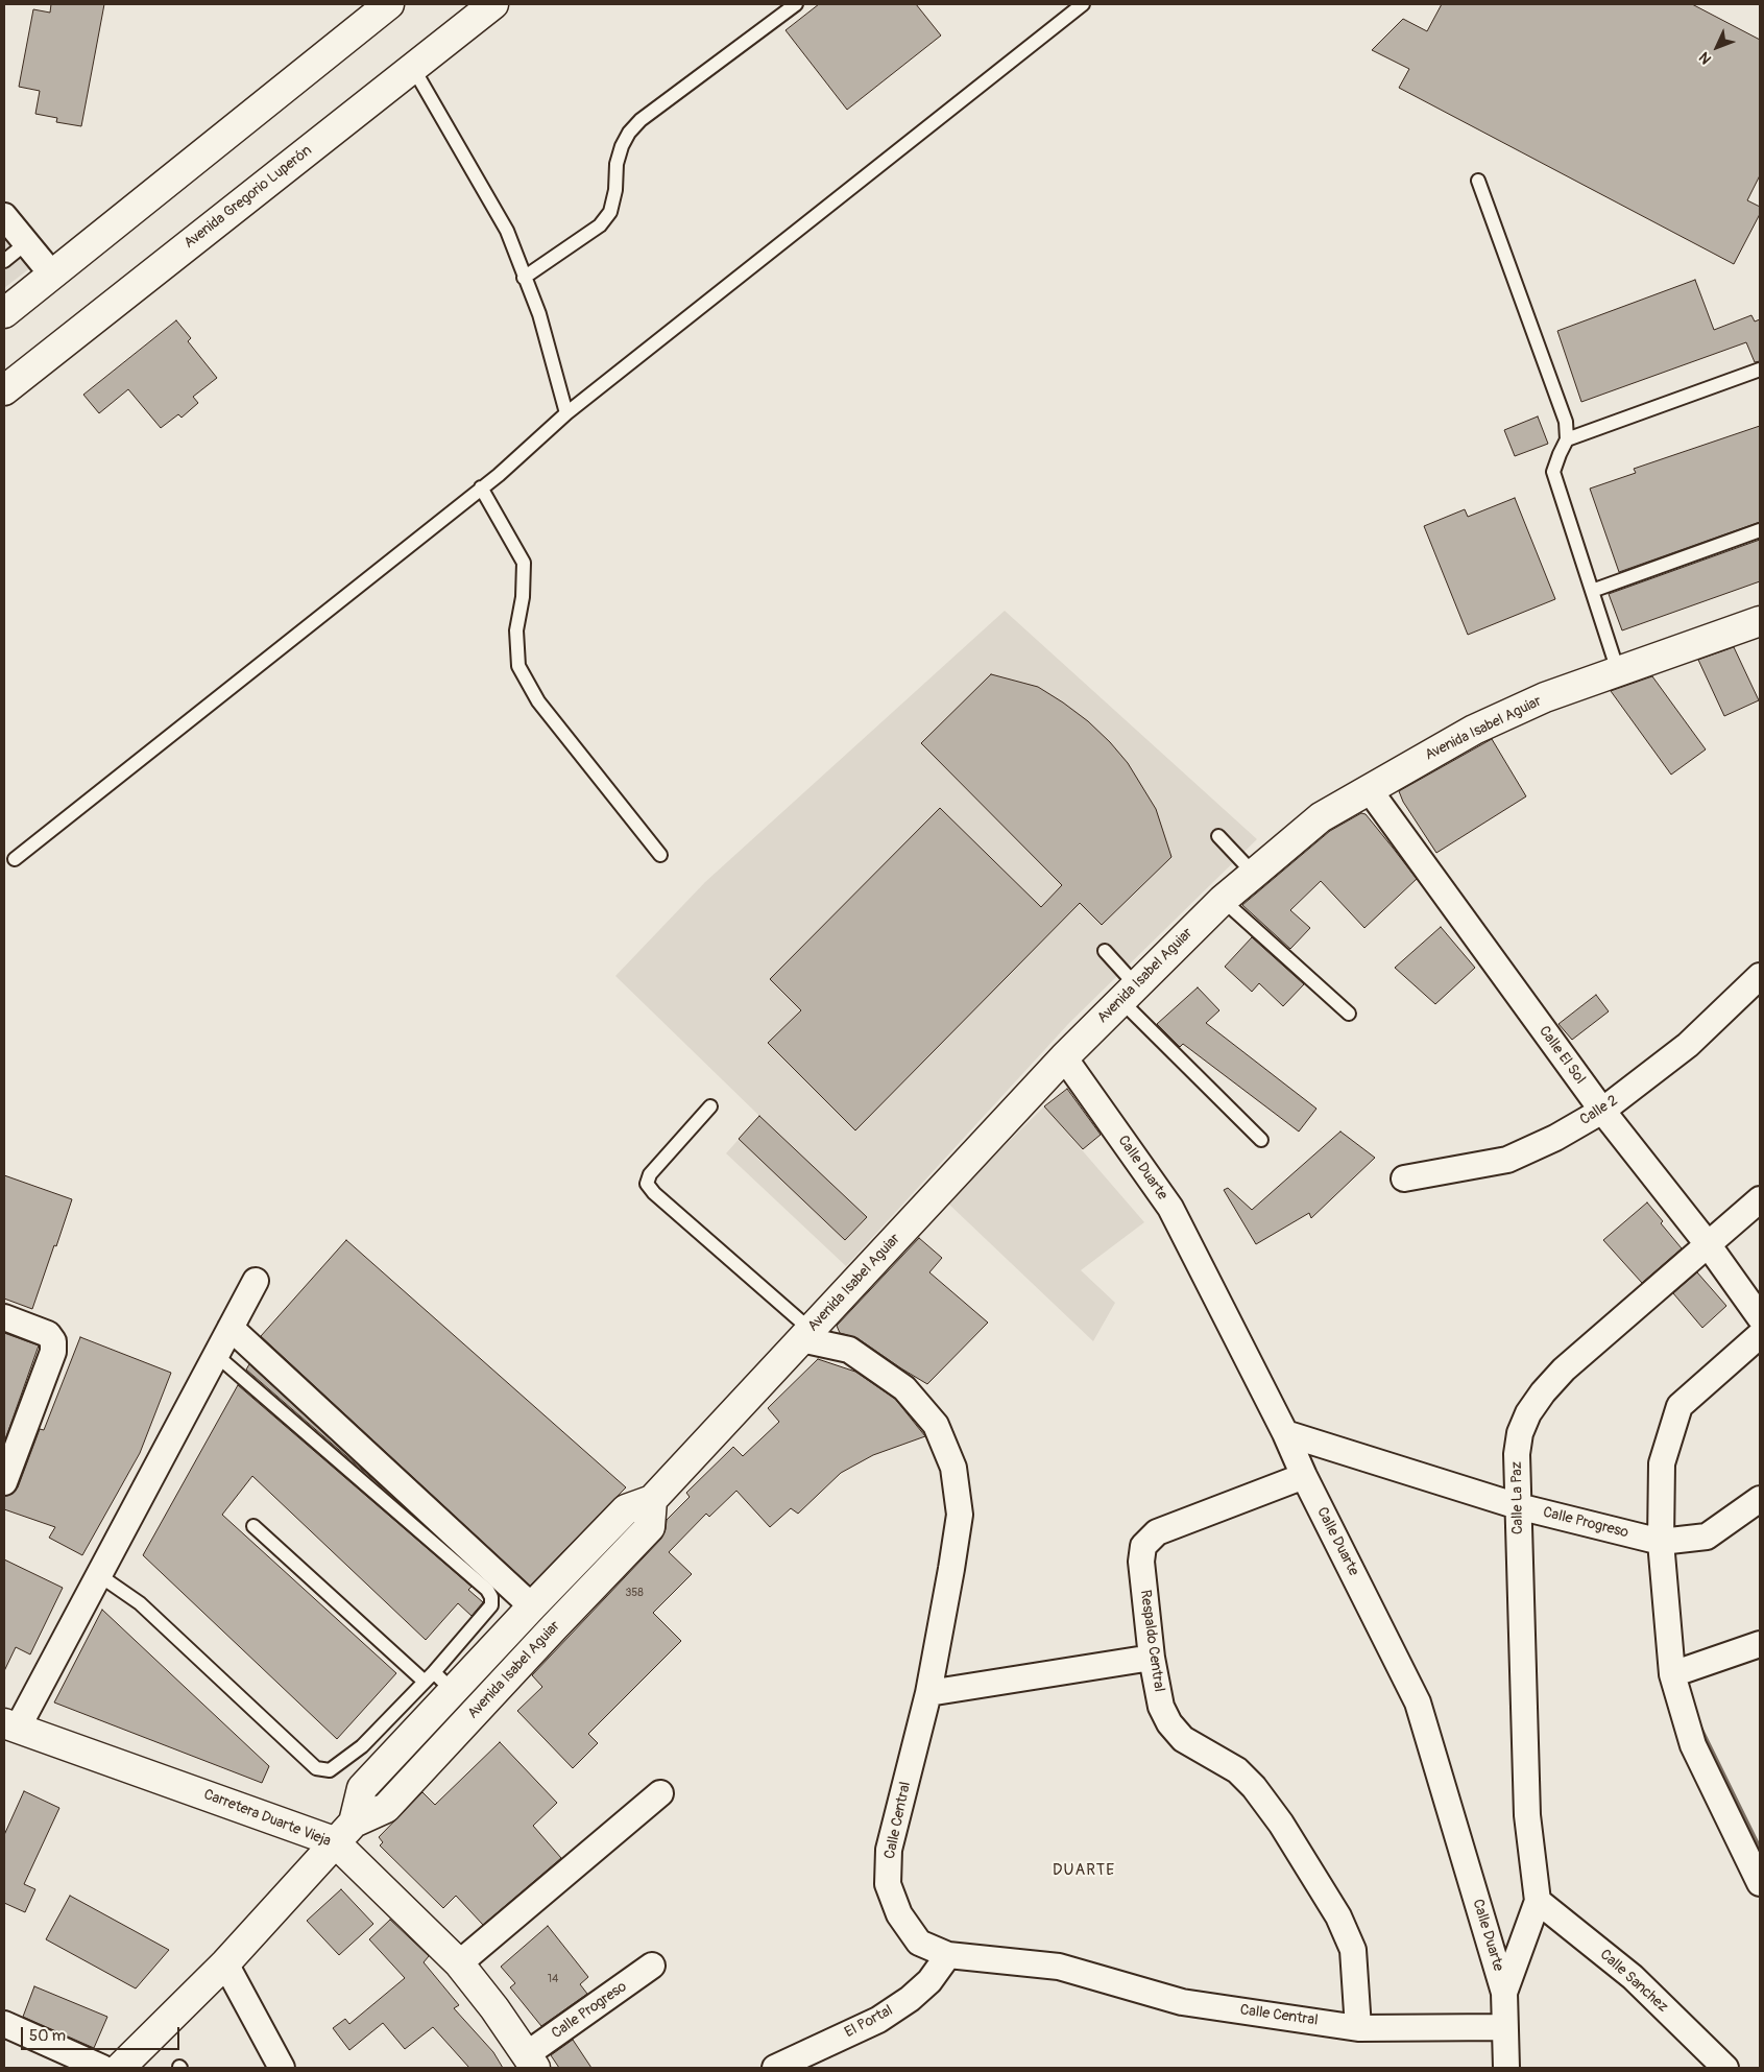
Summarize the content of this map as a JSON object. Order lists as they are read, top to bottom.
{
  "streets": {
    "main road": ["Avenida Gregorio Luperón", "Avenida Isabel Aguiar", "Carretera Duarte Vieja"],
    "street": [
      "Calle El Sol",
      "Calle 2",
      "Calle Duarte",
      "Calle La Paz",
      "Calle Progreso",
      "Respaldo Central",
      "Calle Central",
      "Calle Sanchez",
      "El Portal"
    ]
  },
  "crossings": [
    ["Avenida Isabel Aguiar", "Calle El Sol"],
    ["Avenida Isabel Aguiar", "Calle Duarte"],
    ["Avenida Isabel Aguiar", "Carretera Duarte Vieja"],
    ["Avenida Isabel Aguiar", "Calle Central"],
    ["Calle El Sol", "Calle 2"],
    ["Calle El Sol", "Calle La Paz"],
    ["Calle Duarte", "Calle Progreso"],
    ["Calle Duarte", "Respaldo Central"],
    ["Calle Duarte", "Calle Central"],
    ["Calle La Paz", "Calle Progreso"],
    ["Calle La Paz", "Calle Sanchez"],
    ["Calle Progreso", "Carretera Duarte Vieja"],
    ["Respaldo Central", "Calle Central"],
    ["Calle Central", "El Portal"]
  ],
  "districts": ["DUARTE"],
  "house_numbers": ["358", "14"],
  "scale_bar": "50 m",
  "north": "bottom left"
}
